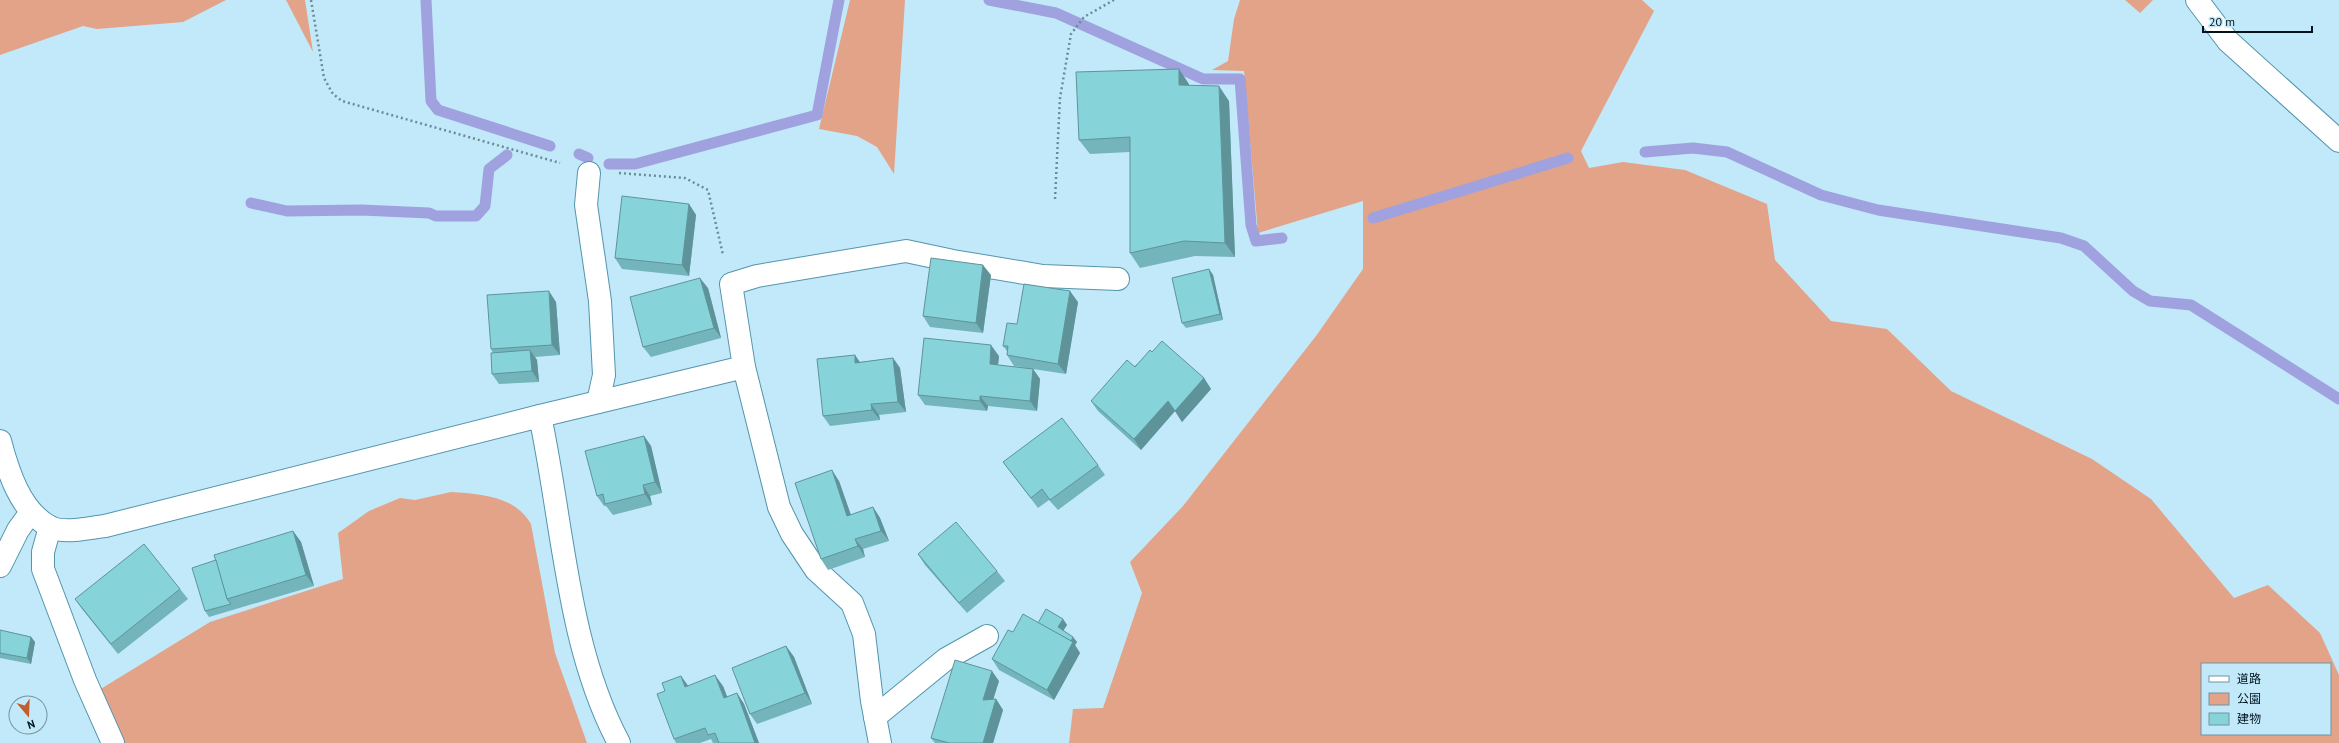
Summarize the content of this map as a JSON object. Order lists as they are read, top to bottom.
{
  "legend": ["道路", "公園", "建物"],
  "scale_bar": "20 m",
  "north": "bottom"
}
